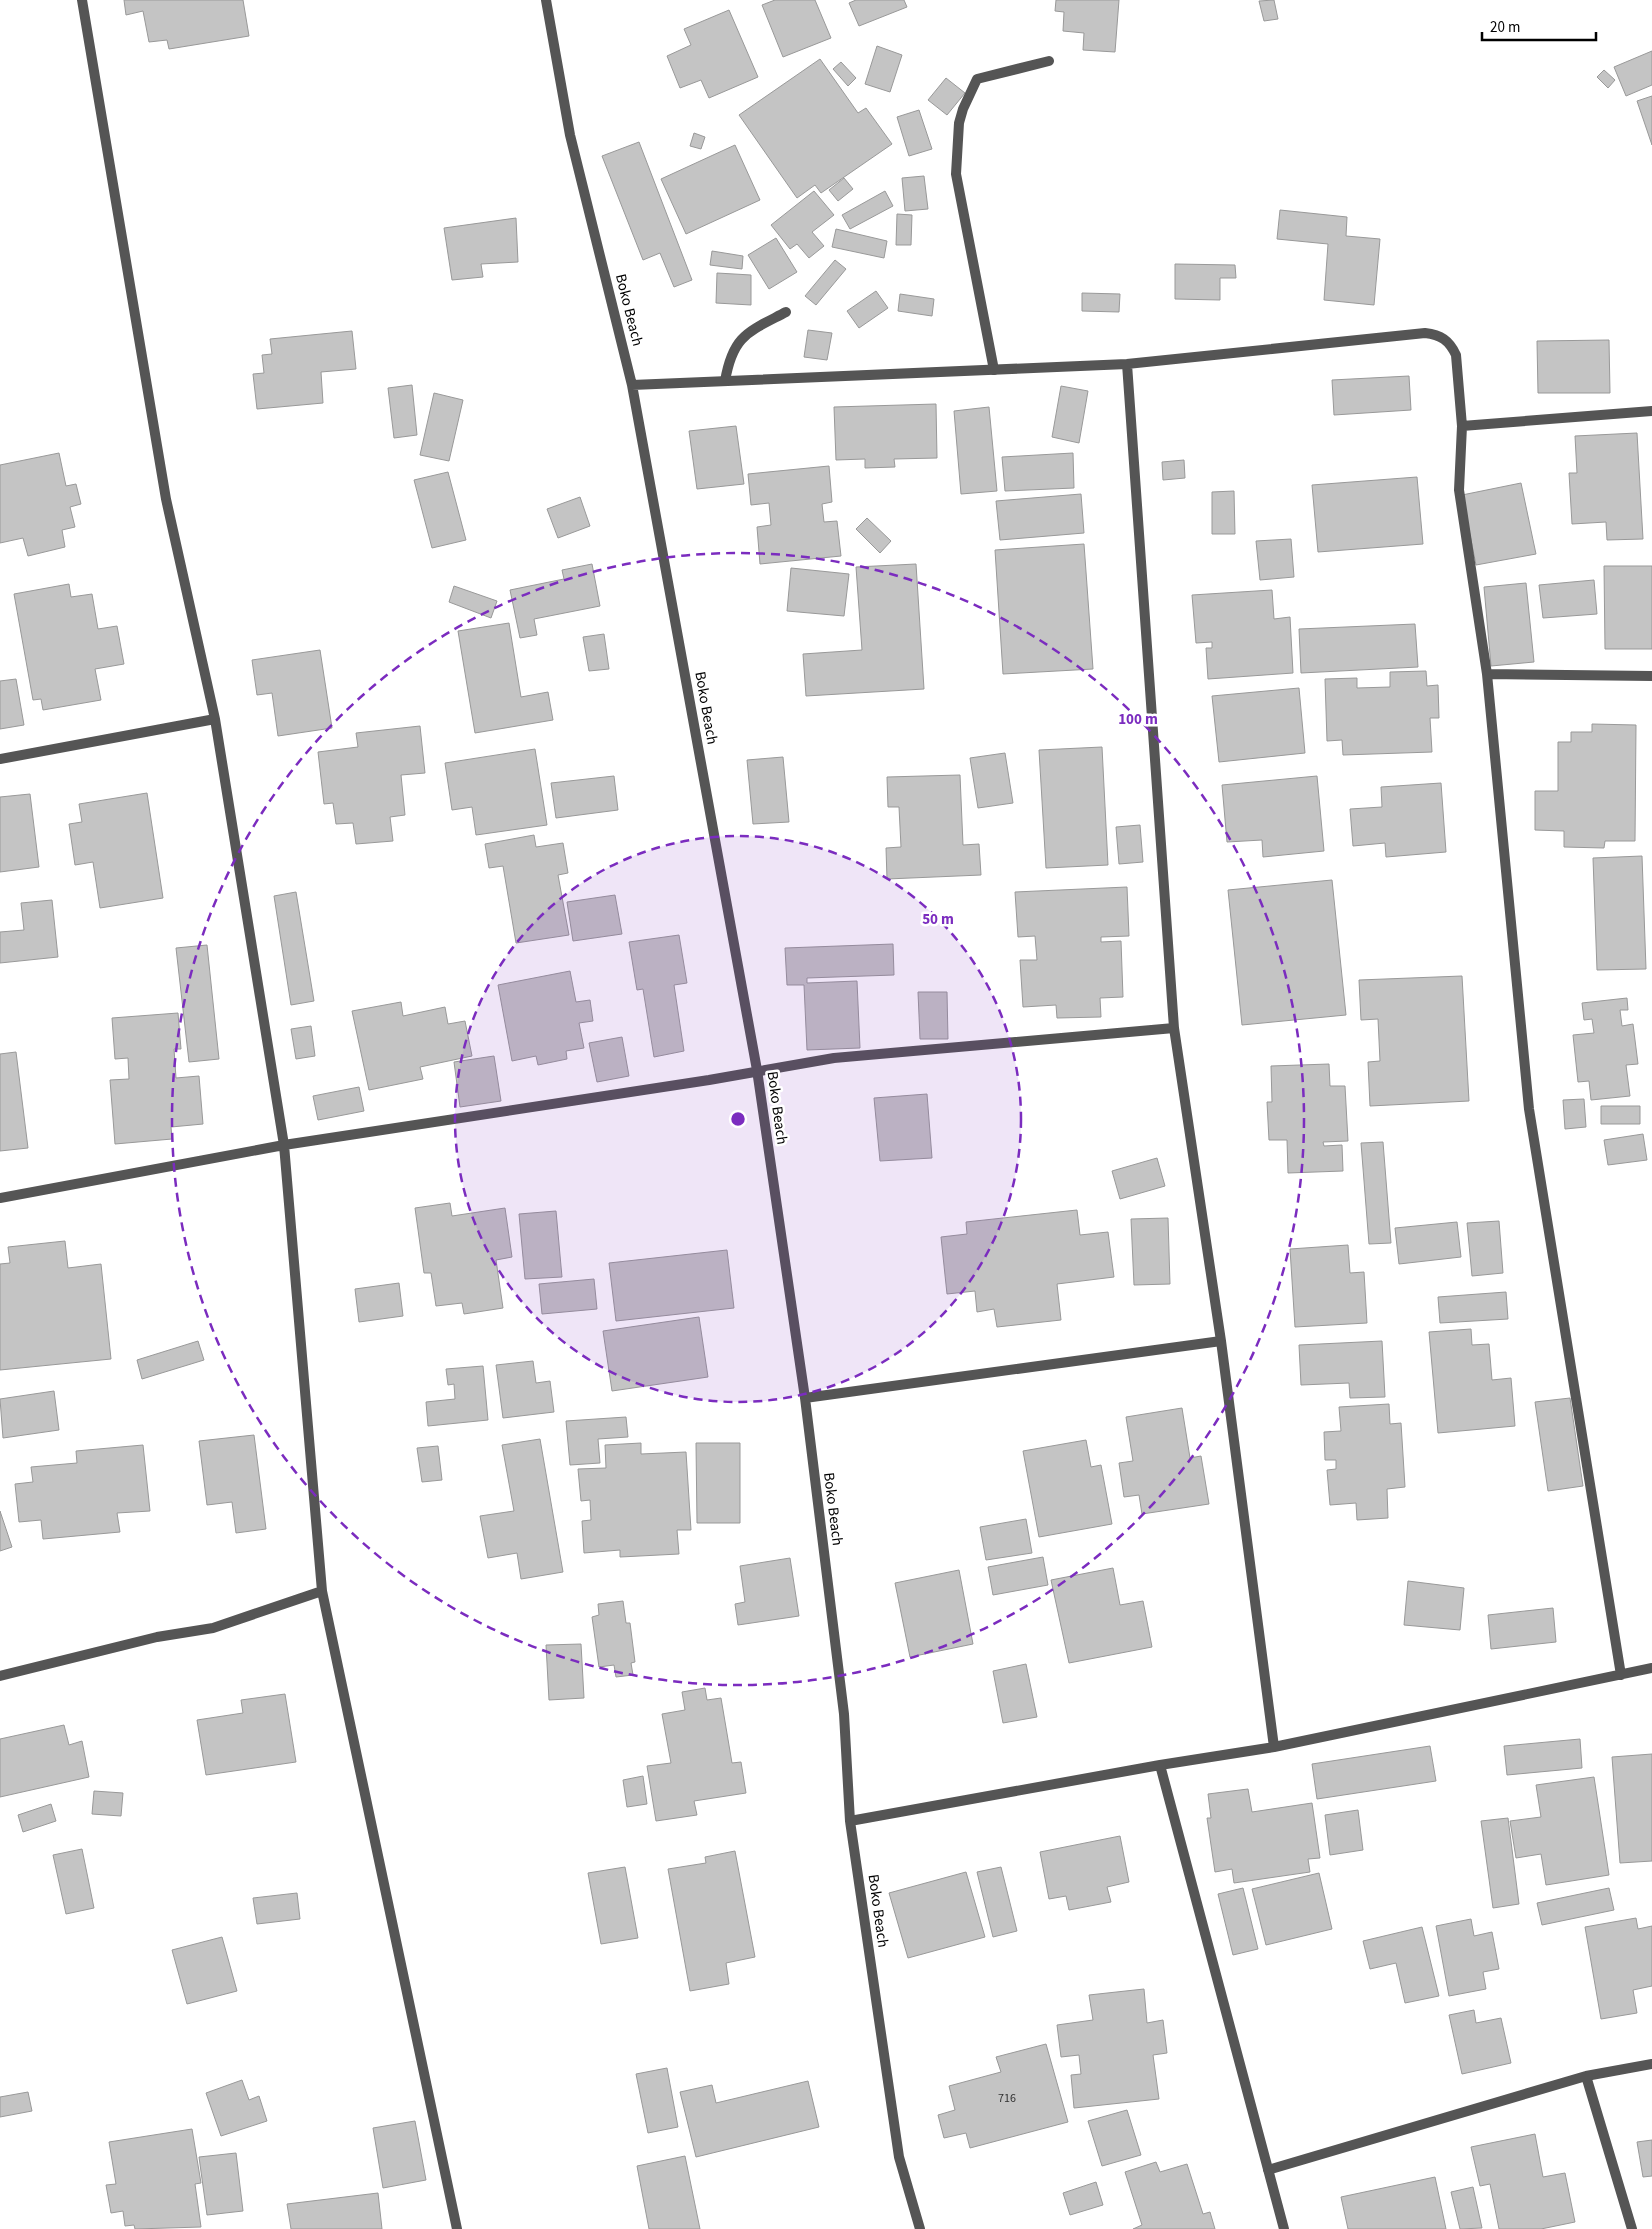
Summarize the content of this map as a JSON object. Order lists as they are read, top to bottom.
{
  "streets": {
    "street": ["Boko Beach"]
  },
  "house_numbers": ["716"],
  "scale_bar": "20 m",
  "rings": ["100 m", "50 m"]
}
